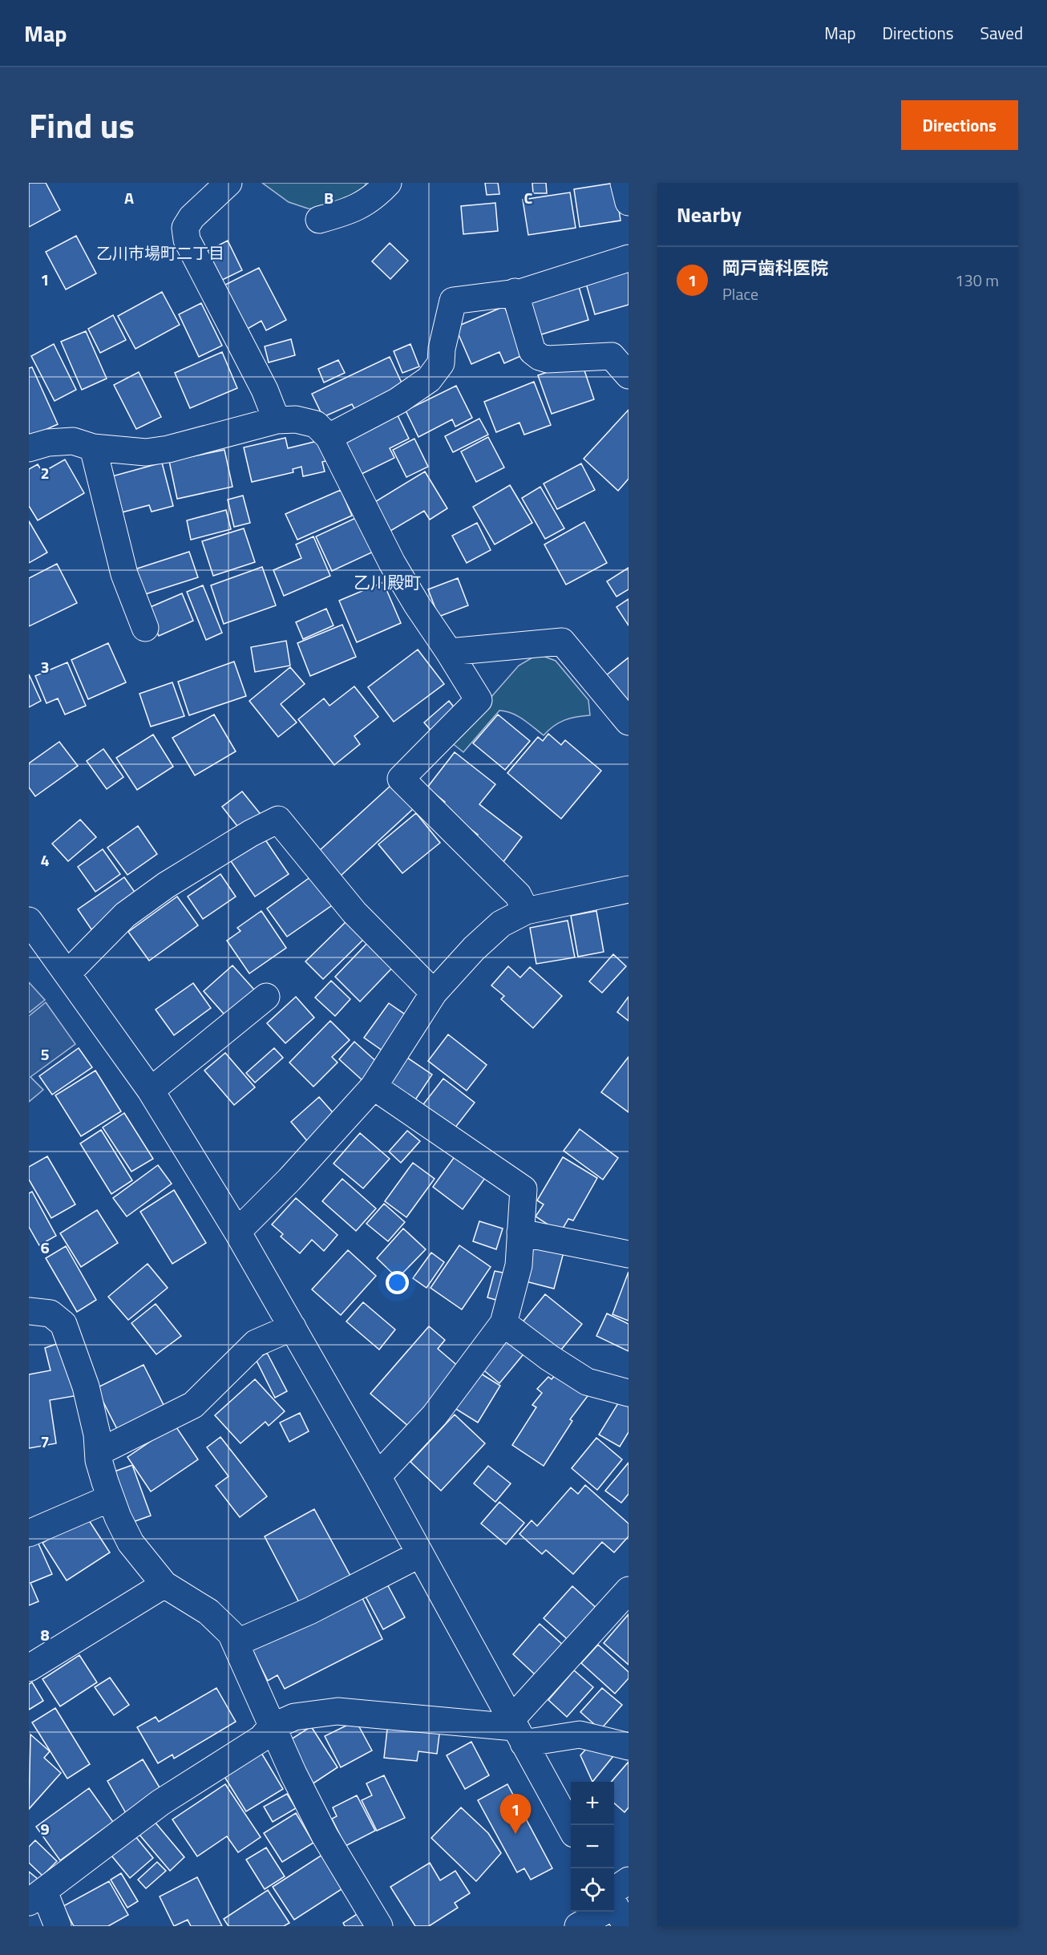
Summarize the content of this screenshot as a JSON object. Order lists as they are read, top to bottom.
{
  "districts": ["乙川市場町二丁目", "乙川殿町"],
  "page": {
    "header": "Map",
    "nav": ["Map", "Directions", "Saved"],
    "title": "Find us",
    "buttons": "Directions",
    "heading": "Nearby",
    "list": [
      {
        "mark": "1",
        "name": "岡戸歯科医院",
        "note": "Place",
        "value": "130 m"
      }
    ],
    "map_buttons": ["+", "−"],
    "pins": "1"
  },
  "grid": {
    "columns": ["A", "B", "C"],
    "rows": [
      "1",
      "2",
      "3",
      "4",
      "5",
      "6",
      "7",
      "8",
      "9"
    ]
  }
}
